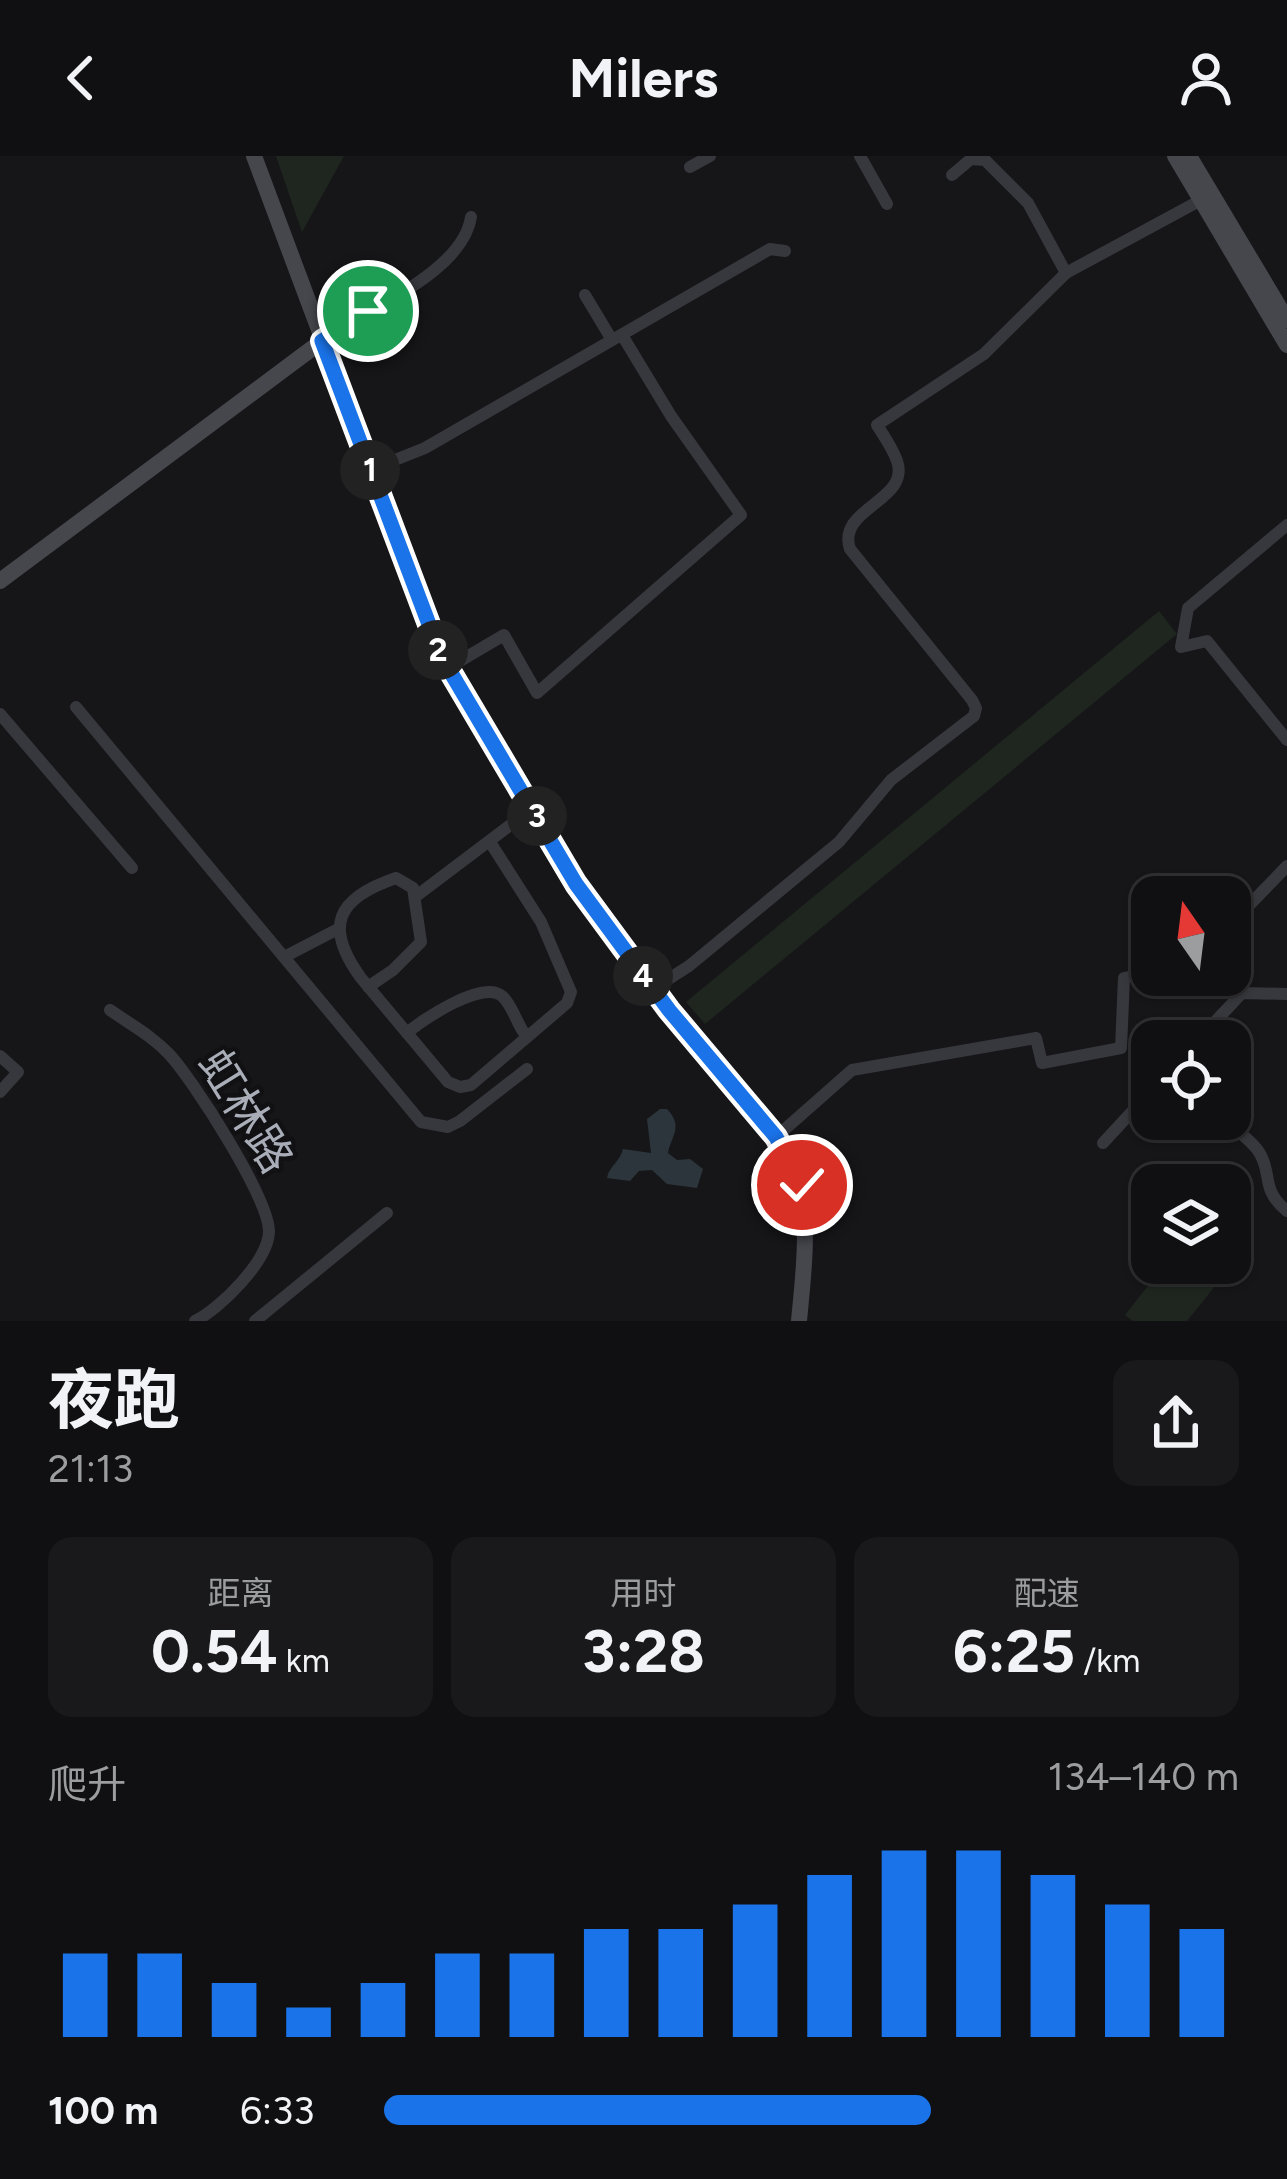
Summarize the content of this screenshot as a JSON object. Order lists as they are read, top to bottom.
{
  "streets": {
    "street": ["虹林路"]
  },
  "north": "top",
  "page": {
    "header": "Milers",
    "pins": [
      "1",
      "2",
      "3",
      "4"
    ],
    "heading": ["夜跑", "21:13"],
    "stats": [
      ["距离", "0.54 km"],
      ["用时", "3:28"],
      ["配速", "6:25 /km"]
    ],
    "chart": ["爬升", "134–140 m"],
    "list": [
      {
        "name": "100 m",
        "note": "6:33"
      }
    ]
  }
}
